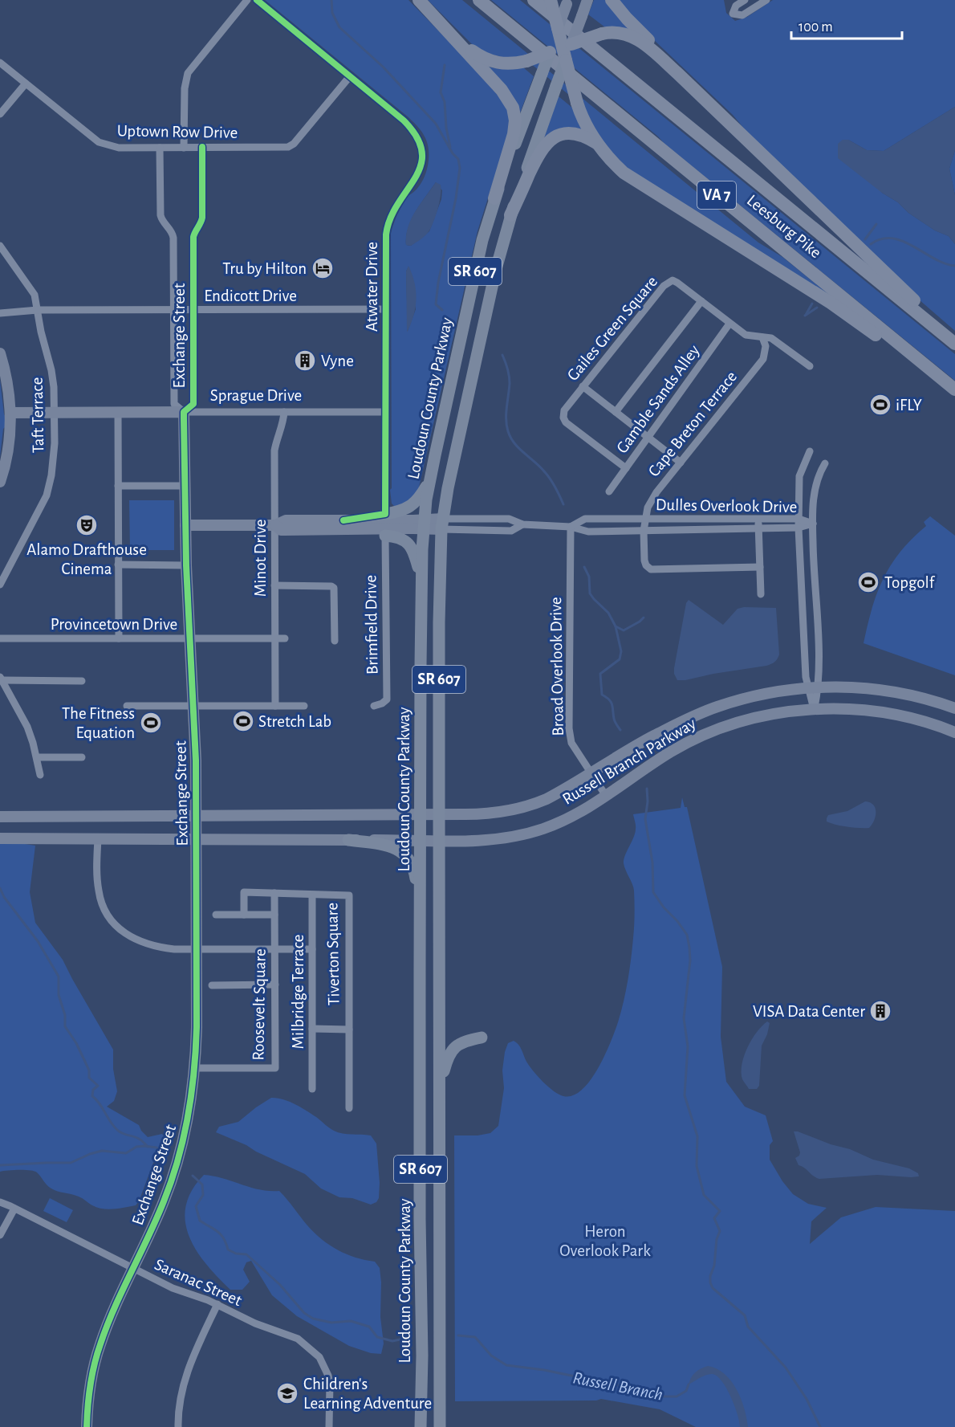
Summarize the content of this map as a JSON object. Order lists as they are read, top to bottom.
{
  "streets": {
    "highway": ["VA 7", "Leesburg Pike"],
    "main road": [
      "SR 607",
      "Exchange Street",
      "Sprague Drive",
      "Loudoun County Parkway",
      "Russell Branch Parkway"
    ],
    "street": [
      "Uptown Row Drive",
      "Atwater Drive",
      "Endicott Drive",
      "Gailes Green Square",
      "Gamble Sands Alley",
      "Taft Terrace",
      "Cape Breton Terrace",
      "Dulles Overlook Drive",
      "Minot Drive",
      "Provincetown Drive",
      "Brimfield Drive",
      "Broad Overlook Drive",
      "Tiverton Square",
      "Milbridge Terrace",
      "Roosevelt Square",
      "Saranac Street"
    ]
  },
  "crossings": [
    ["Uptown Row Drive", "Atwater Drive"],
    ["Uptown Row Drive", "Exchange Street"],
    ["Atwater Drive", "Endicott Drive"],
    ["Atwater Drive", "Sprague Drive"],
    ["Endicott Drive", "Exchange Street"],
    ["Endicott Drive", "Taft Terrace"],
    ["Gailes Green Square", "Gamble Sands Alley"],
    ["Gailes Green Square", "Cape Breton Terrace"],
    ["Exchange Street", "Sprague Drive"],
    ["Exchange Street", "Provincetown Drive"],
    ["Exchange Street", "Russell Branch Parkway"],
    ["Exchange Street", "Roosevelt Square"],
    ["Exchange Street", "Saranac Street"],
    ["Sprague Drive", "Taft Terrace"],
    ["Sprague Drive", "Minot Drive"],
    ["Loudoun County Parkway", "Dulles Overlook Drive"],
    ["Loudoun County Parkway", "Russell Branch Parkway"],
    ["Cape Breton Terrace", "Dulles Overlook Drive"],
    ["Dulles Overlook Drive", "Broad Overlook Drive"],
    ["Minot Drive", "Provincetown Drive"],
    ["Broad Overlook Drive", "Russell Branch Parkway"],
    ["Tiverton Square", "Milbridge Terrace"],
    ["Tiverton Square", "Roosevelt Square"]
  ],
  "water": ["Russell Branch"],
  "parks": ["Heron Overlook Park"],
  "places": {
    "hotel": ["Tru by Hilton"],
    "building": ["Vyne", "VISA Data Center"],
    "sports": [
      "iFLY",
      "Topgolf",
      "Stretch Lab",
      "The Fitness Equation"
    ],
    "theatre": ["Alamo Drafthouse Cinema"],
    "school or university": ["Children's Learning Adventure"]
  },
  "scale_bar": "100 m"
}
